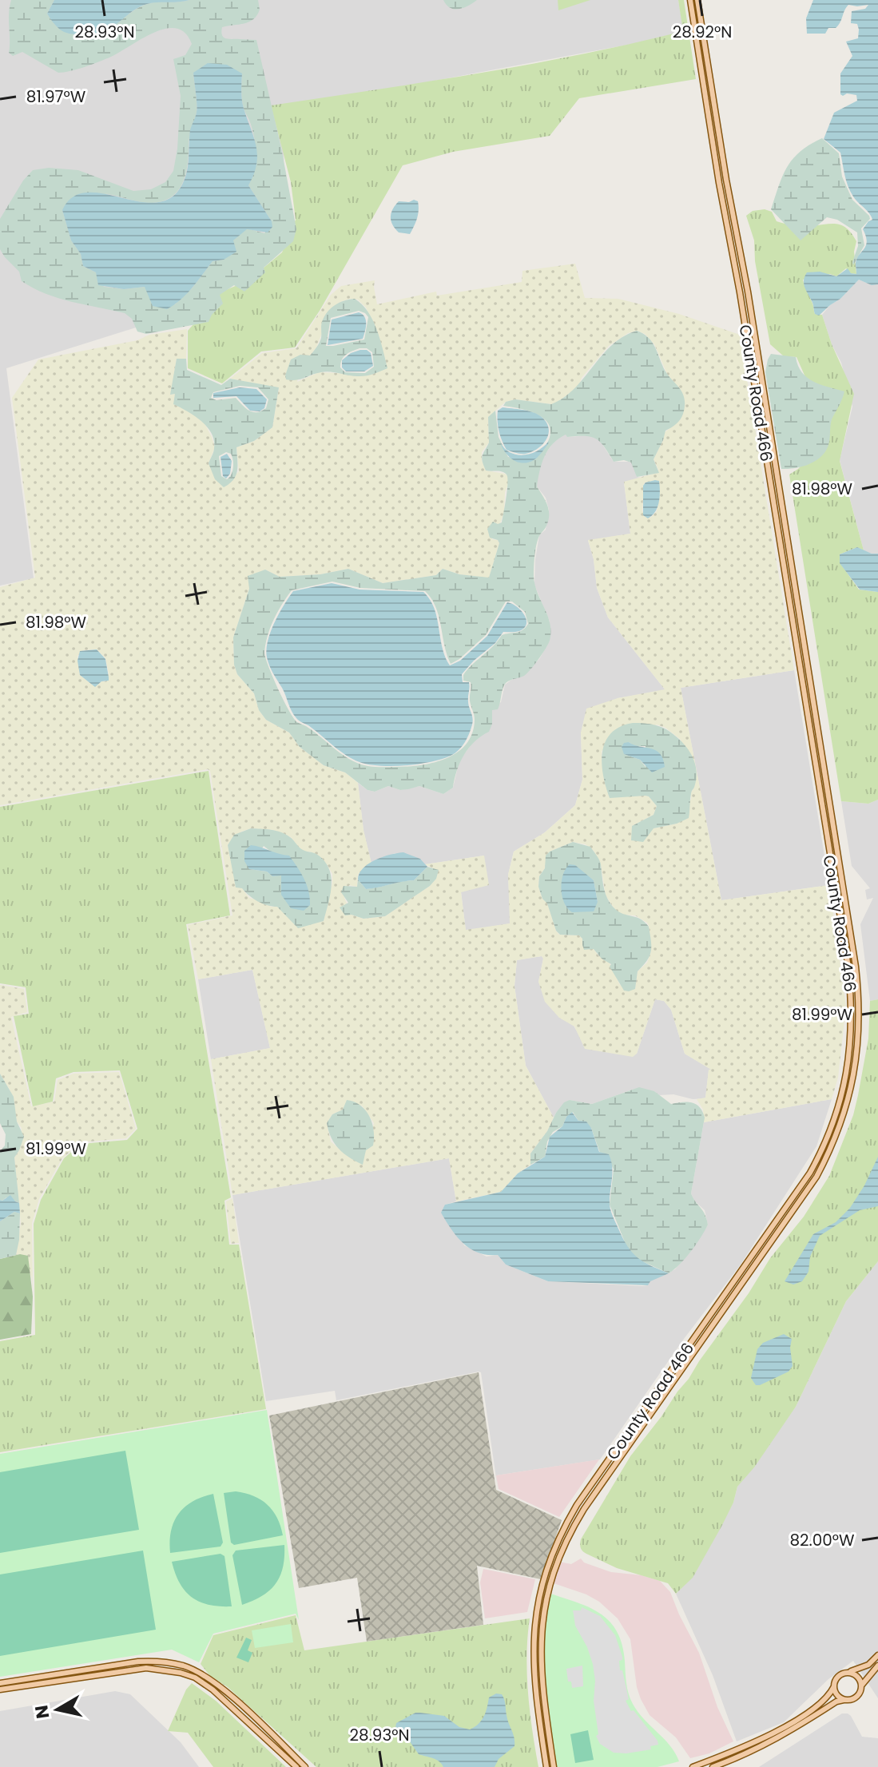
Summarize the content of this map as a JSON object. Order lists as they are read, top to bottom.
{
  "streets": {
    "main road": ["County Road 466"]
  },
  "north": "left",
  "coordinates": [
    "28.93°N",
    "28.92°N",
    "81.97°W",
    "81.98°W",
    "81.99°W",
    "82.00°W"
  ]
}
